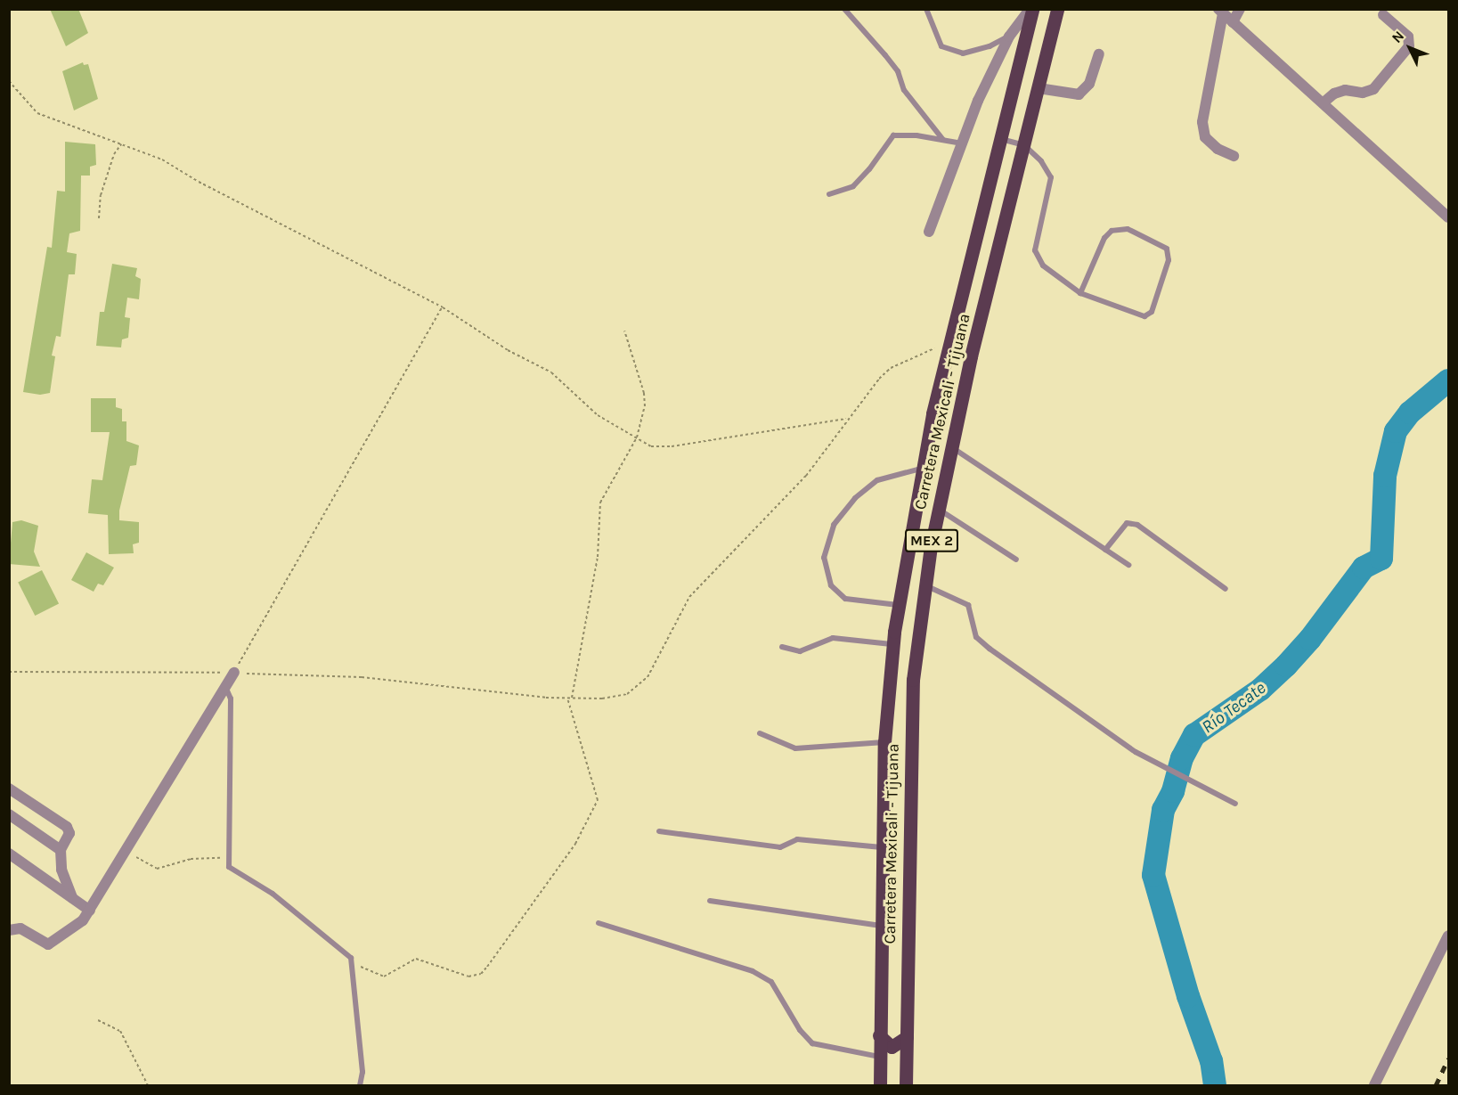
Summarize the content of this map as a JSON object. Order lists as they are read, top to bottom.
{
  "streets": {
    "main road": ["Carretera Mexicali - Tijuana", "MEX 2"]
  },
  "water": ["Río Tecate"],
  "north": "top left"
}
